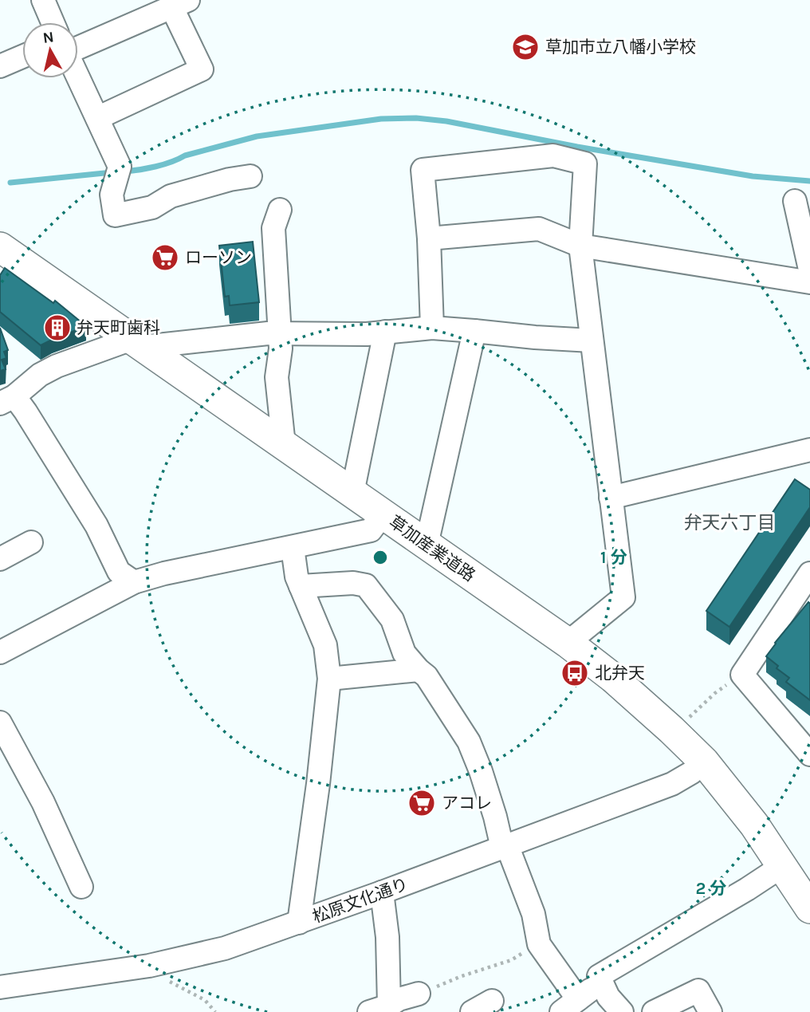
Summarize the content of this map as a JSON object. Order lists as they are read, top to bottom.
{
  "streets": {
    "main road": ["草加産業道路"],
    "street": ["松原文化通り"]
  },
  "crossings": [
    ["草加産業道路", "松原文化通り"]
  ],
  "districts": ["弁天六丁目"],
  "places": {
    "school or university": ["草加市立八幡小学校"],
    "supermarket": ["ローソン", "アコレ"],
    "building": ["弁天町歯科"],
    "bus stop": ["北弁天"]
  },
  "north": "top",
  "rings": ["1 分", "2 分"]
}
